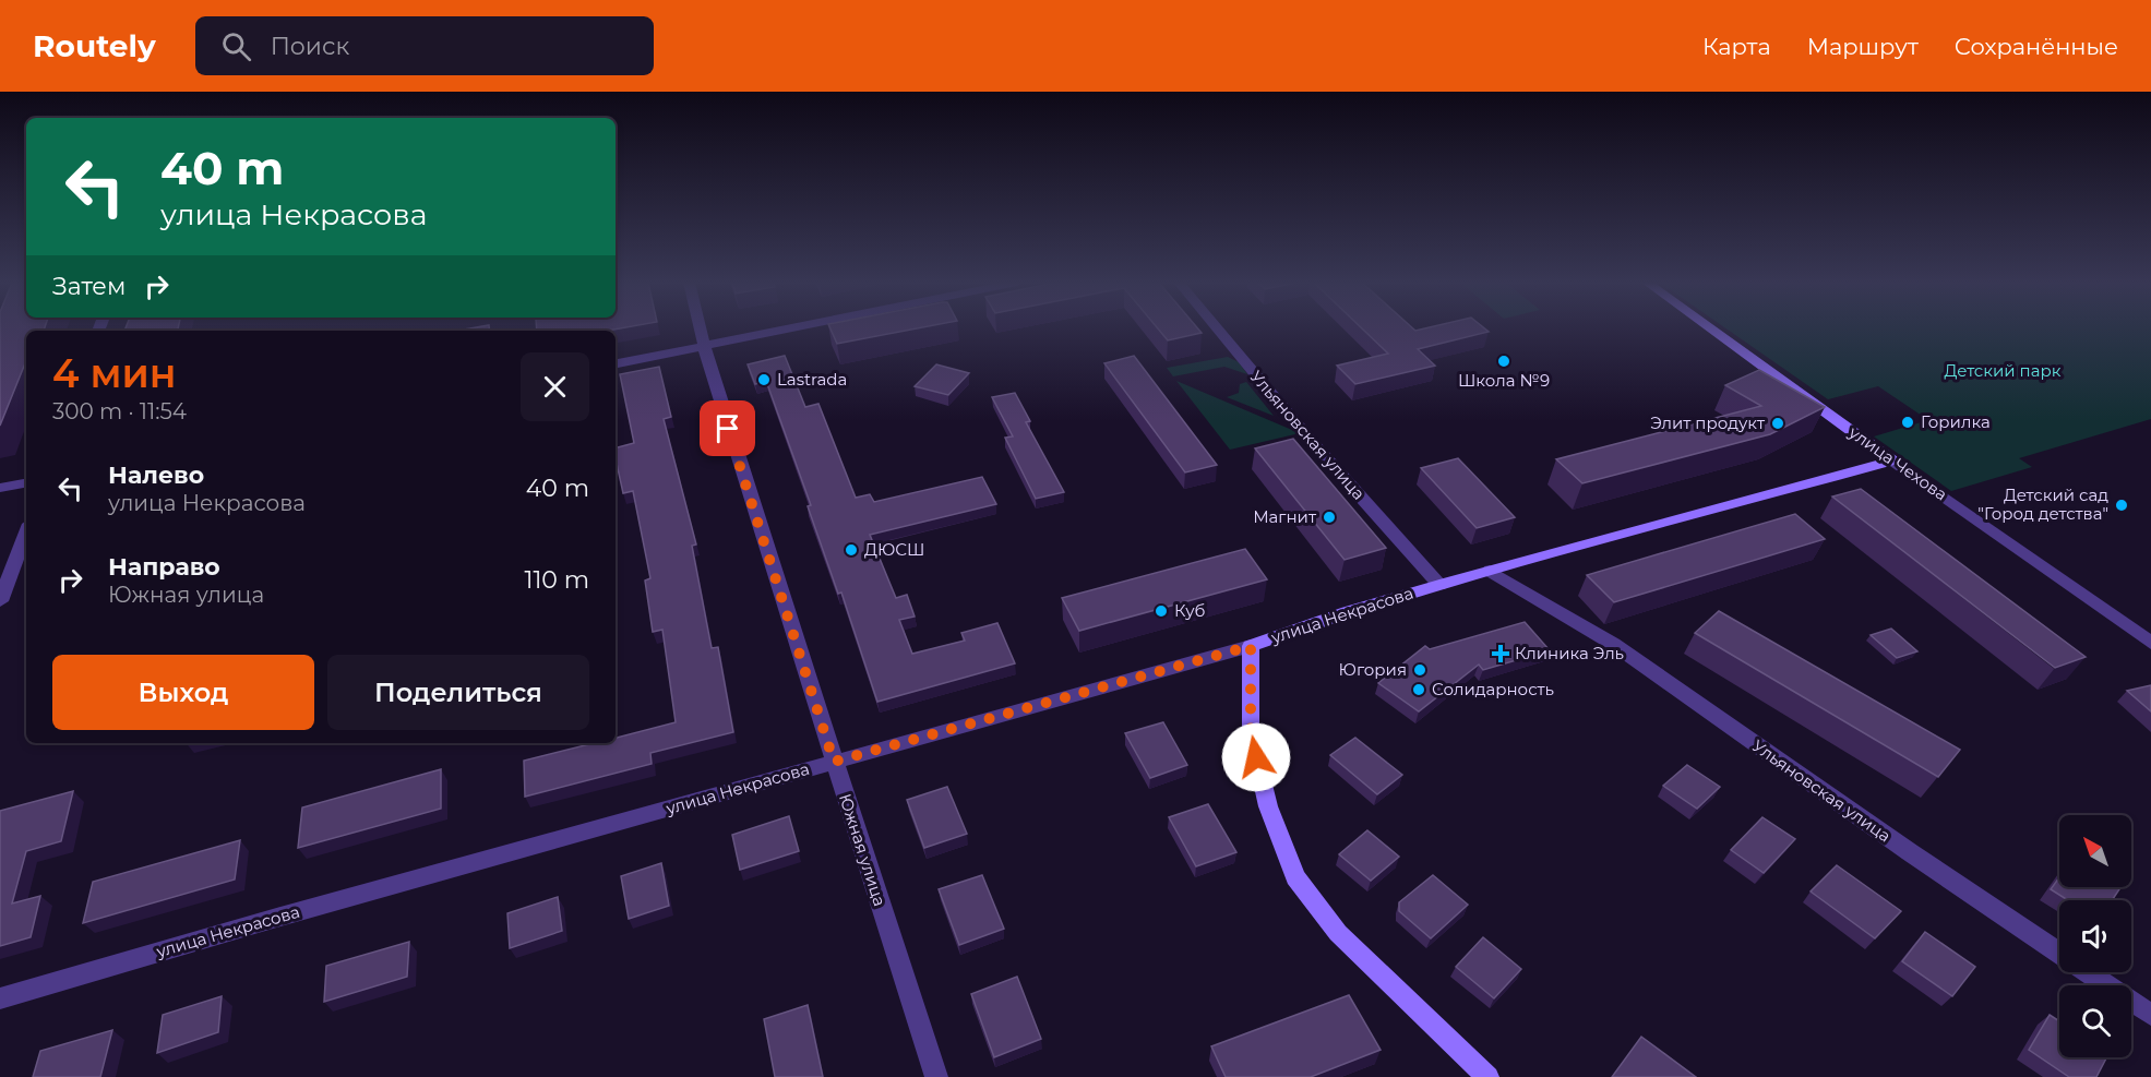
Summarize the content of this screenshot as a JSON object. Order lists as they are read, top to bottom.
{
  "streets": {
    "main road": ["улица Чехова", "улица Некрасова"],
    "street": ["Ульяновская улица", "Южная улица"]
  },
  "crossings": [
    ["Ульяновская улица", "улица Некрасова"],
    ["улица Чехова", "улица Некрасова"],
    ["улица Некрасова", "Южная улица"]
  ],
  "parks": ["Детский парк"],
  "places": {
    "other": [
      "Школа №9",
      "Lastrada",
      "Горилка",
      "Элит продукт",
      "Детский сад \"Город детства\"",
      "Магнит",
      "ДЮСШ",
      "Куб",
      "Югория",
      "Солидарность"
    ],
    "health": ["Клиника Эль"]
  },
  "north": "top left",
  "page": {
    "header": "Routely",
    "search": "Поиск",
    "nav": ["Карта", "Маршрут", "Сохранённые"],
    "turn": ["40 m", "улица Некрасова"],
    "then": "Затем",
    "heading": ["4 мин", "300 m · 11:54"],
    "list": [
      {
        "name": "Налево",
        "note": "улица Некрасова",
        "value": "40 m"
      },
      {
        "name": "Направо",
        "note": "Южная улица",
        "value": "110 m"
      }
    ],
    "buttons": ["Выход", "Поделиться"]
  }
}
